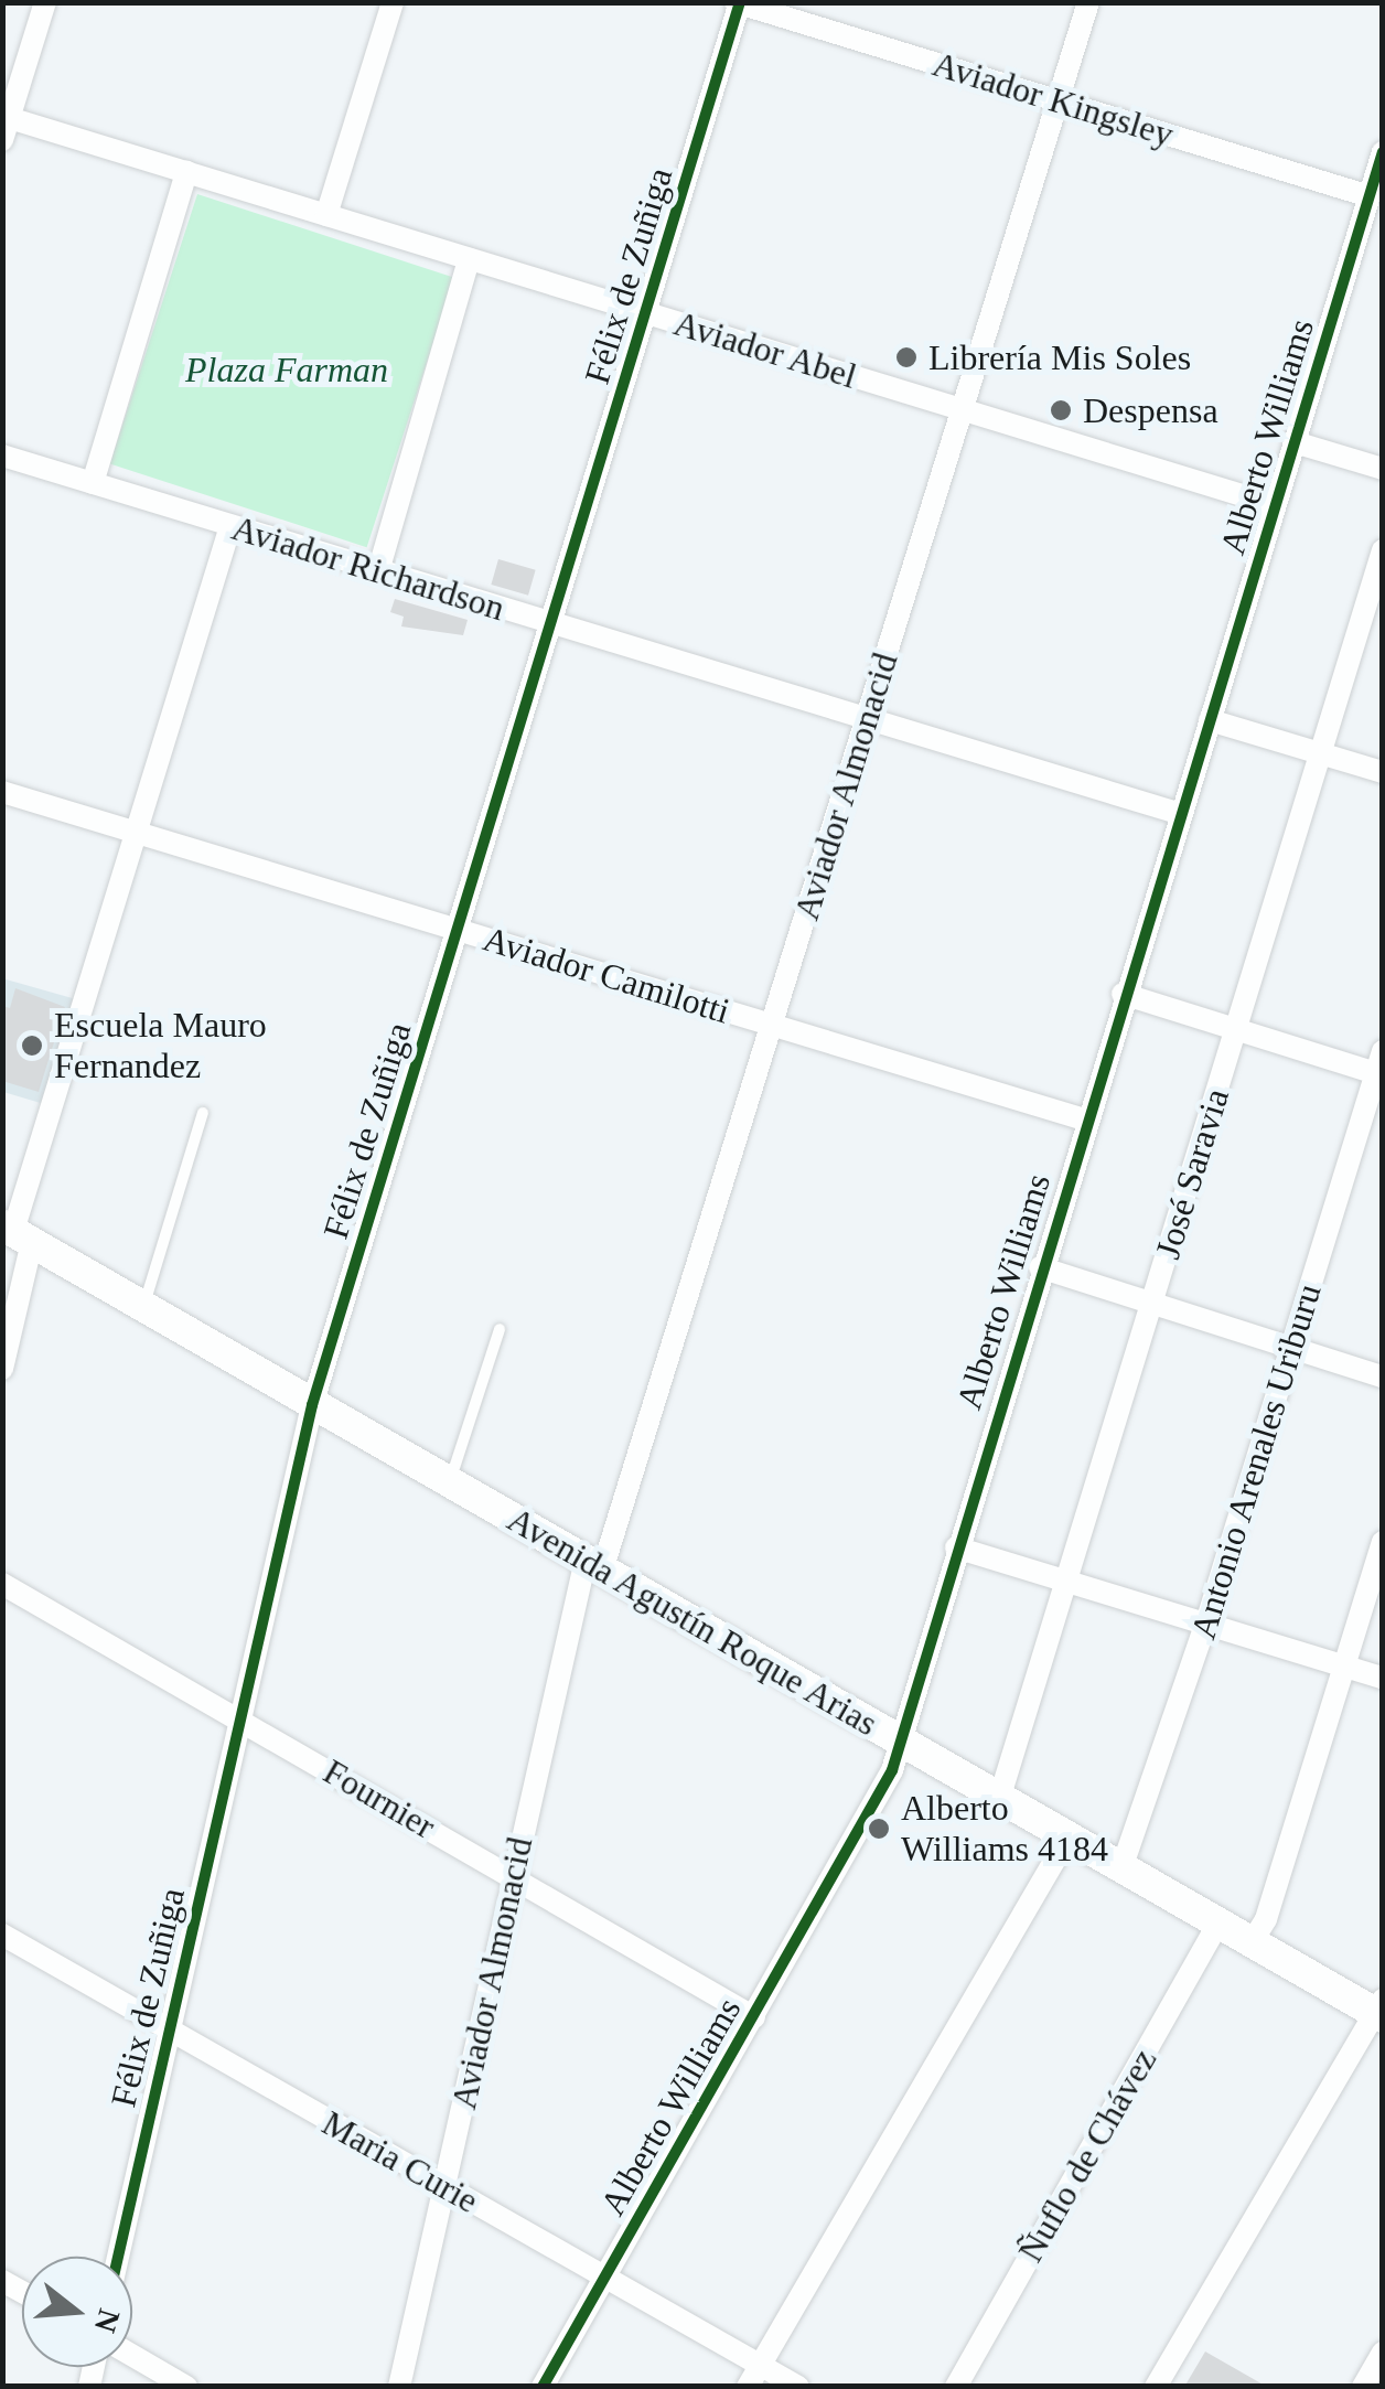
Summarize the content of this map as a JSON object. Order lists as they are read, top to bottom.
{
  "streets": {
    "main road": ["Avenida Agustín Roque Arias"],
    "street": [
      "Aviador Kingsley",
      "Félix de Zuñiga",
      "Aviador Abel",
      "Alberto Williams",
      "Aviador Richardson",
      "Aviador Almonacid",
      "Aviador Camilotti",
      "José Saravia",
      "Antonio Arenales Uriburu",
      "Fournier",
      "Ñuflo de Chávez",
      "Maria Curie"
    ]
  },
  "crossings": [
    ["Aviador Kingsley", "Félix de Zuñiga"],
    ["Aviador Kingsley", "Alberto Williams"],
    ["Aviador Kingsley", "Aviador Almonacid"],
    ["Félix de Zuñiga", "Aviador Abel"],
    ["Félix de Zuñiga", "Aviador Richardson"],
    ["Félix de Zuñiga", "Aviador Camilotti"],
    ["Félix de Zuñiga", "Avenida Agustín Roque Arias"],
    ["Félix de Zuñiga", "Fournier"],
    ["Félix de Zuñiga", "Maria Curie"],
    ["Aviador Abel", "Alberto Williams"],
    ["Aviador Abel", "Aviador Almonacid"],
    ["Alberto Williams", "Aviador Richardson"],
    ["Alberto Williams", "Aviador Camilotti"],
    ["Alberto Williams", "Avenida Agustín Roque Arias"],
    ["Alberto Williams", "Fournier"],
    ["Alberto Williams", "Maria Curie"],
    ["Aviador Richardson", "Aviador Almonacid"],
    ["Aviador Almonacid", "Aviador Camilotti"],
    ["Aviador Almonacid", "Avenida Agustín Roque Arias"],
    ["Aviador Almonacid", "Fournier"],
    ["Aviador Almonacid", "Maria Curie"],
    ["José Saravia", "Avenida Agustín Roque Arias"],
    ["Antonio Arenales Uriburu", "Avenida Agustín Roque Arias"],
    ["Avenida Agustín Roque Arias", "Ñuflo de Chávez"]
  ],
  "parks": ["Plaza Farman"],
  "places": [
    "Librería Mis Soles",
    "Despensa",
    "Escuela Mauro Fernandez",
    "Alberto Williams 4184"
  ],
  "north": "right"
}
